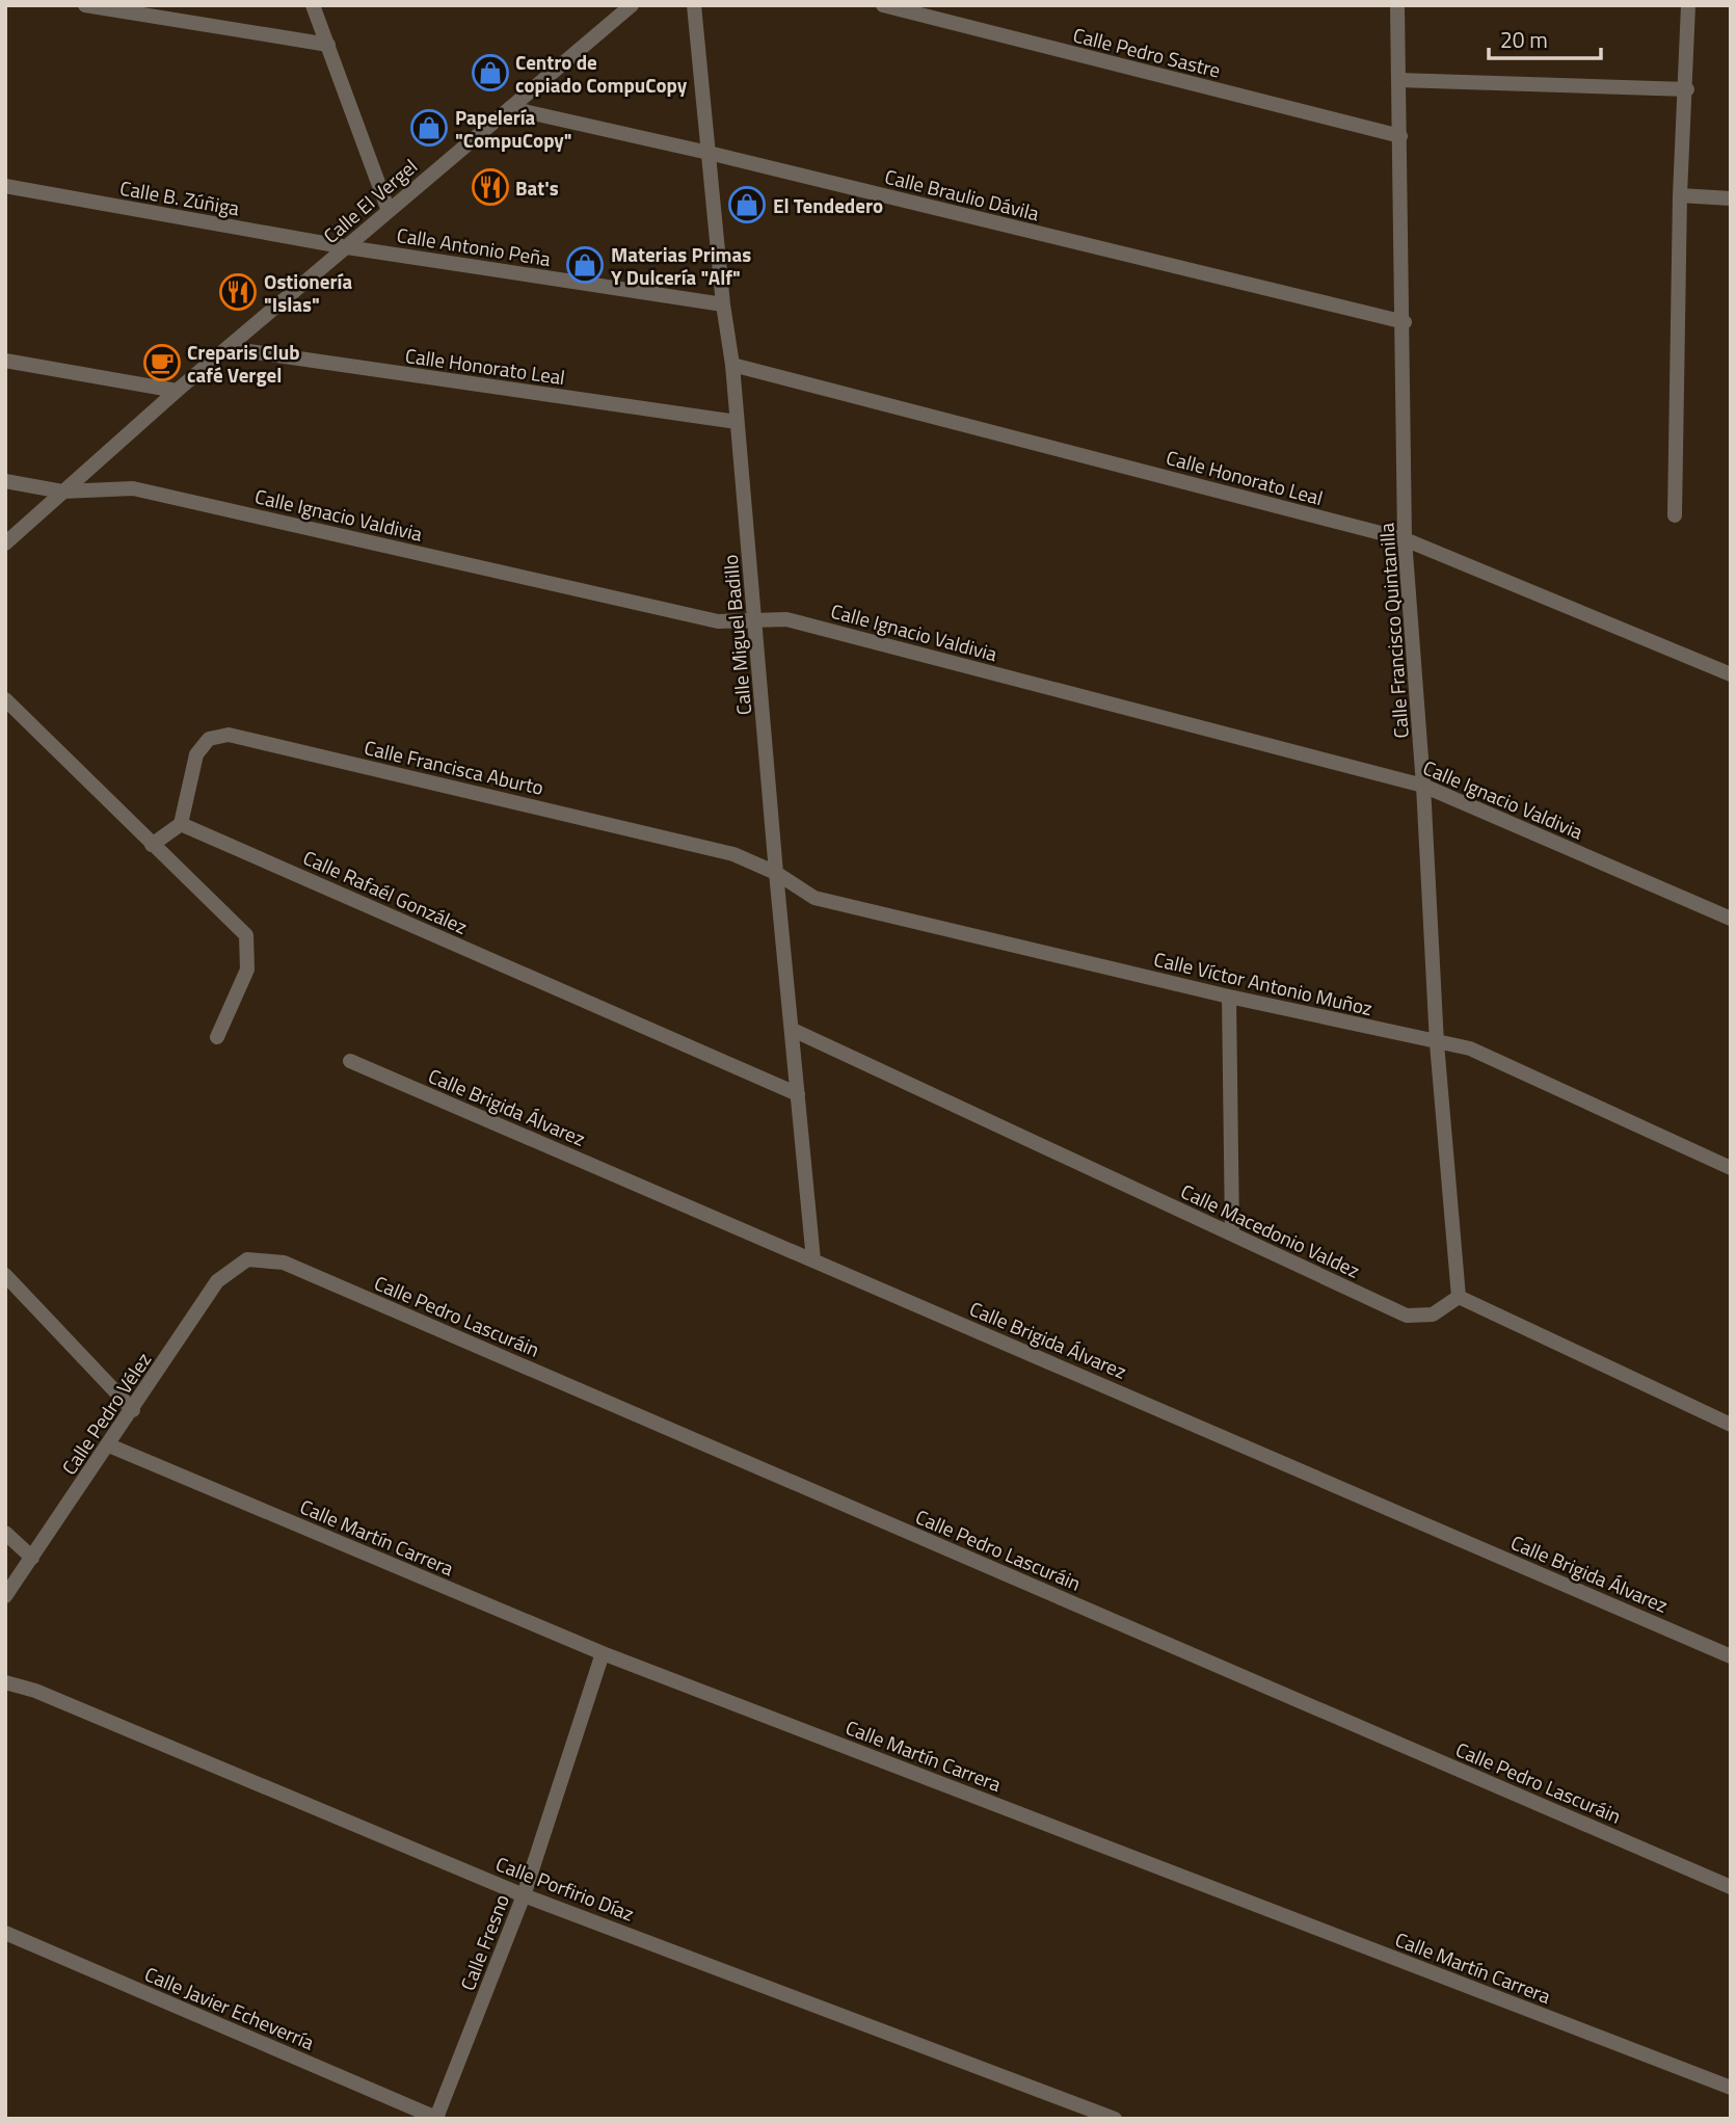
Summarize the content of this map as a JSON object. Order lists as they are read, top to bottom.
{
  "streets": {
    "street": [
      "Calle Pedro Sastre",
      "Calle Braulio Dávila",
      "Calle B. Zúñiga",
      "Calle El Vergel",
      "Calle Antonio Peña",
      "Calle Honorato Leal",
      "Calle Ignacio Valdivia",
      "Calle Francisco Quintanilla",
      "Calle Miguel Badillo",
      "Calle Francisca Aburto",
      "Calle Rafaél González",
      "Calle Víctor Antonio Muñoz",
      "Calle Brigida Álvarez",
      "Calle Macedonio Valdez",
      "Calle Pedro Lascuráin",
      "Calle Pedro Vélez",
      "Calle Martín Carrera",
      "Calle Porfirio Díaz",
      "Calle Fresno",
      "Calle Javier Echeverría"
    ]
  },
  "crossings": [
    ["Calle Pedro Sastre", "Calle Francisco Quintanilla"],
    ["Calle Braulio Dávila", "Calle El Vergel"],
    ["Calle Braulio Dávila", "Calle Francisco Quintanilla"],
    ["Calle Braulio Dávila", "Calle Miguel Badillo"],
    ["Calle B. Zúñiga", "Calle El Vergel"],
    ["Calle B. Zúñiga", "Calle Antonio Peña"],
    ["Calle El Vergel", "Calle Antonio Peña"],
    ["Calle El Vergel", "Calle Honorato Leal"],
    ["Calle El Vergel", "Calle Ignacio Valdivia"],
    ["Calle Antonio Peña", "Calle Miguel Badillo"],
    ["Calle Honorato Leal", "Calle Francisco Quintanilla"],
    ["Calle Honorato Leal", "Calle Miguel Badillo"],
    ["Calle Ignacio Valdivia", "Calle Francisco Quintanilla"],
    ["Calle Ignacio Valdivia", "Calle Miguel Badillo"],
    ["Calle Francisco Quintanilla", "Calle Víctor Antonio Muñoz"],
    ["Calle Francisco Quintanilla", "Calle Macedonio Valdez"],
    ["Calle Miguel Badillo", "Calle Francisca Aburto"],
    ["Calle Miguel Badillo", "Calle Rafaél González"],
    ["Calle Miguel Badillo", "Calle Víctor Antonio Muñoz"],
    ["Calle Miguel Badillo", "Calle Brigida Álvarez"],
    ["Calle Miguel Badillo", "Calle Macedonio Valdez"],
    ["Calle Francisca Aburto", "Calle Rafaél González"],
    ["Calle Francisca Aburto", "Calle Víctor Antonio Muñoz"],
    ["Calle Pedro Lascuráin", "Calle Pedro Vélez"],
    ["Calle Pedro Vélez", "Calle Martín Carrera"],
    ["Calle Martín Carrera", "Calle Fresno"],
    ["Calle Porfirio Díaz", "Calle Fresno"],
    ["Calle Fresno", "Calle Javier Echeverría"]
  ],
  "places": {
    "shop": [
      "Centro de copiado CompuCopy",
      "Papelería \"CompuCopy\"",
      "El Tendedero",
      "Materias Primas Y Dulcería \"Alf\""
    ],
    "restaurant": ["Bat's", "Ostionería \"Islas\""],
    "cafe": ["Creparis Club café Vergel"]
  },
  "scale_bar": "20 m"
}
